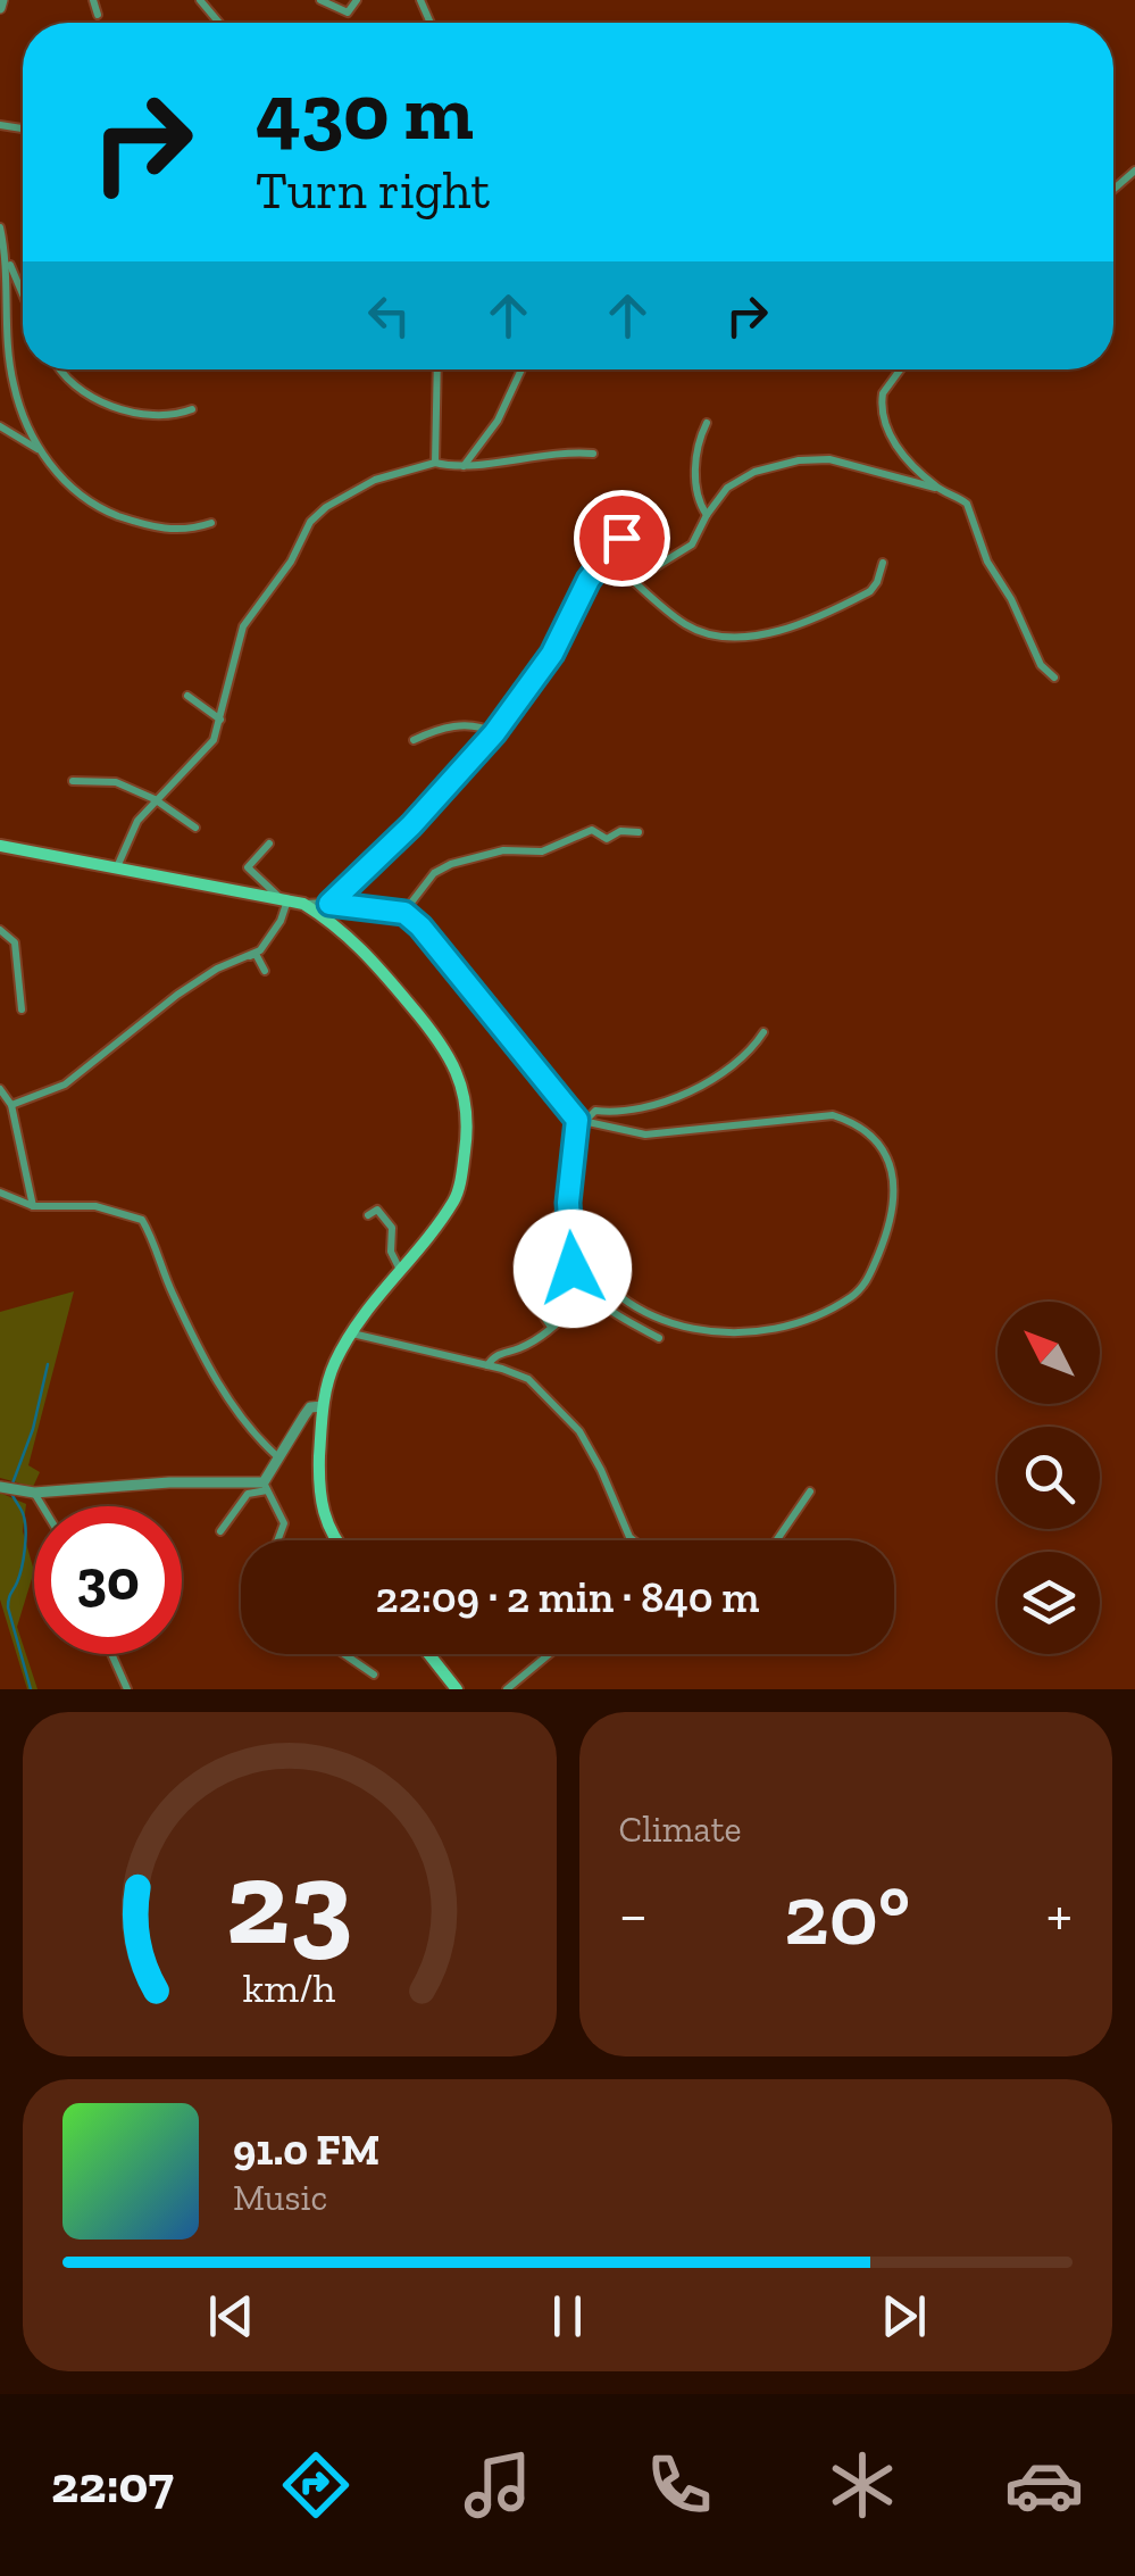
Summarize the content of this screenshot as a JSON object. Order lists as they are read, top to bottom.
{
  "north": "top left",
  "page": {
    "turn": ["430 m", "Turn right"],
    "limit": "30",
    "trip": "22:09 · 2 min · 840 m",
    "tile": "Climate",
    "heat": ["−", "20°", "+"],
    "song": ["91.0 FM", "Music"],
    "tabs": "22:07",
    "gauge": ["23", "km/h"]
  }
}
